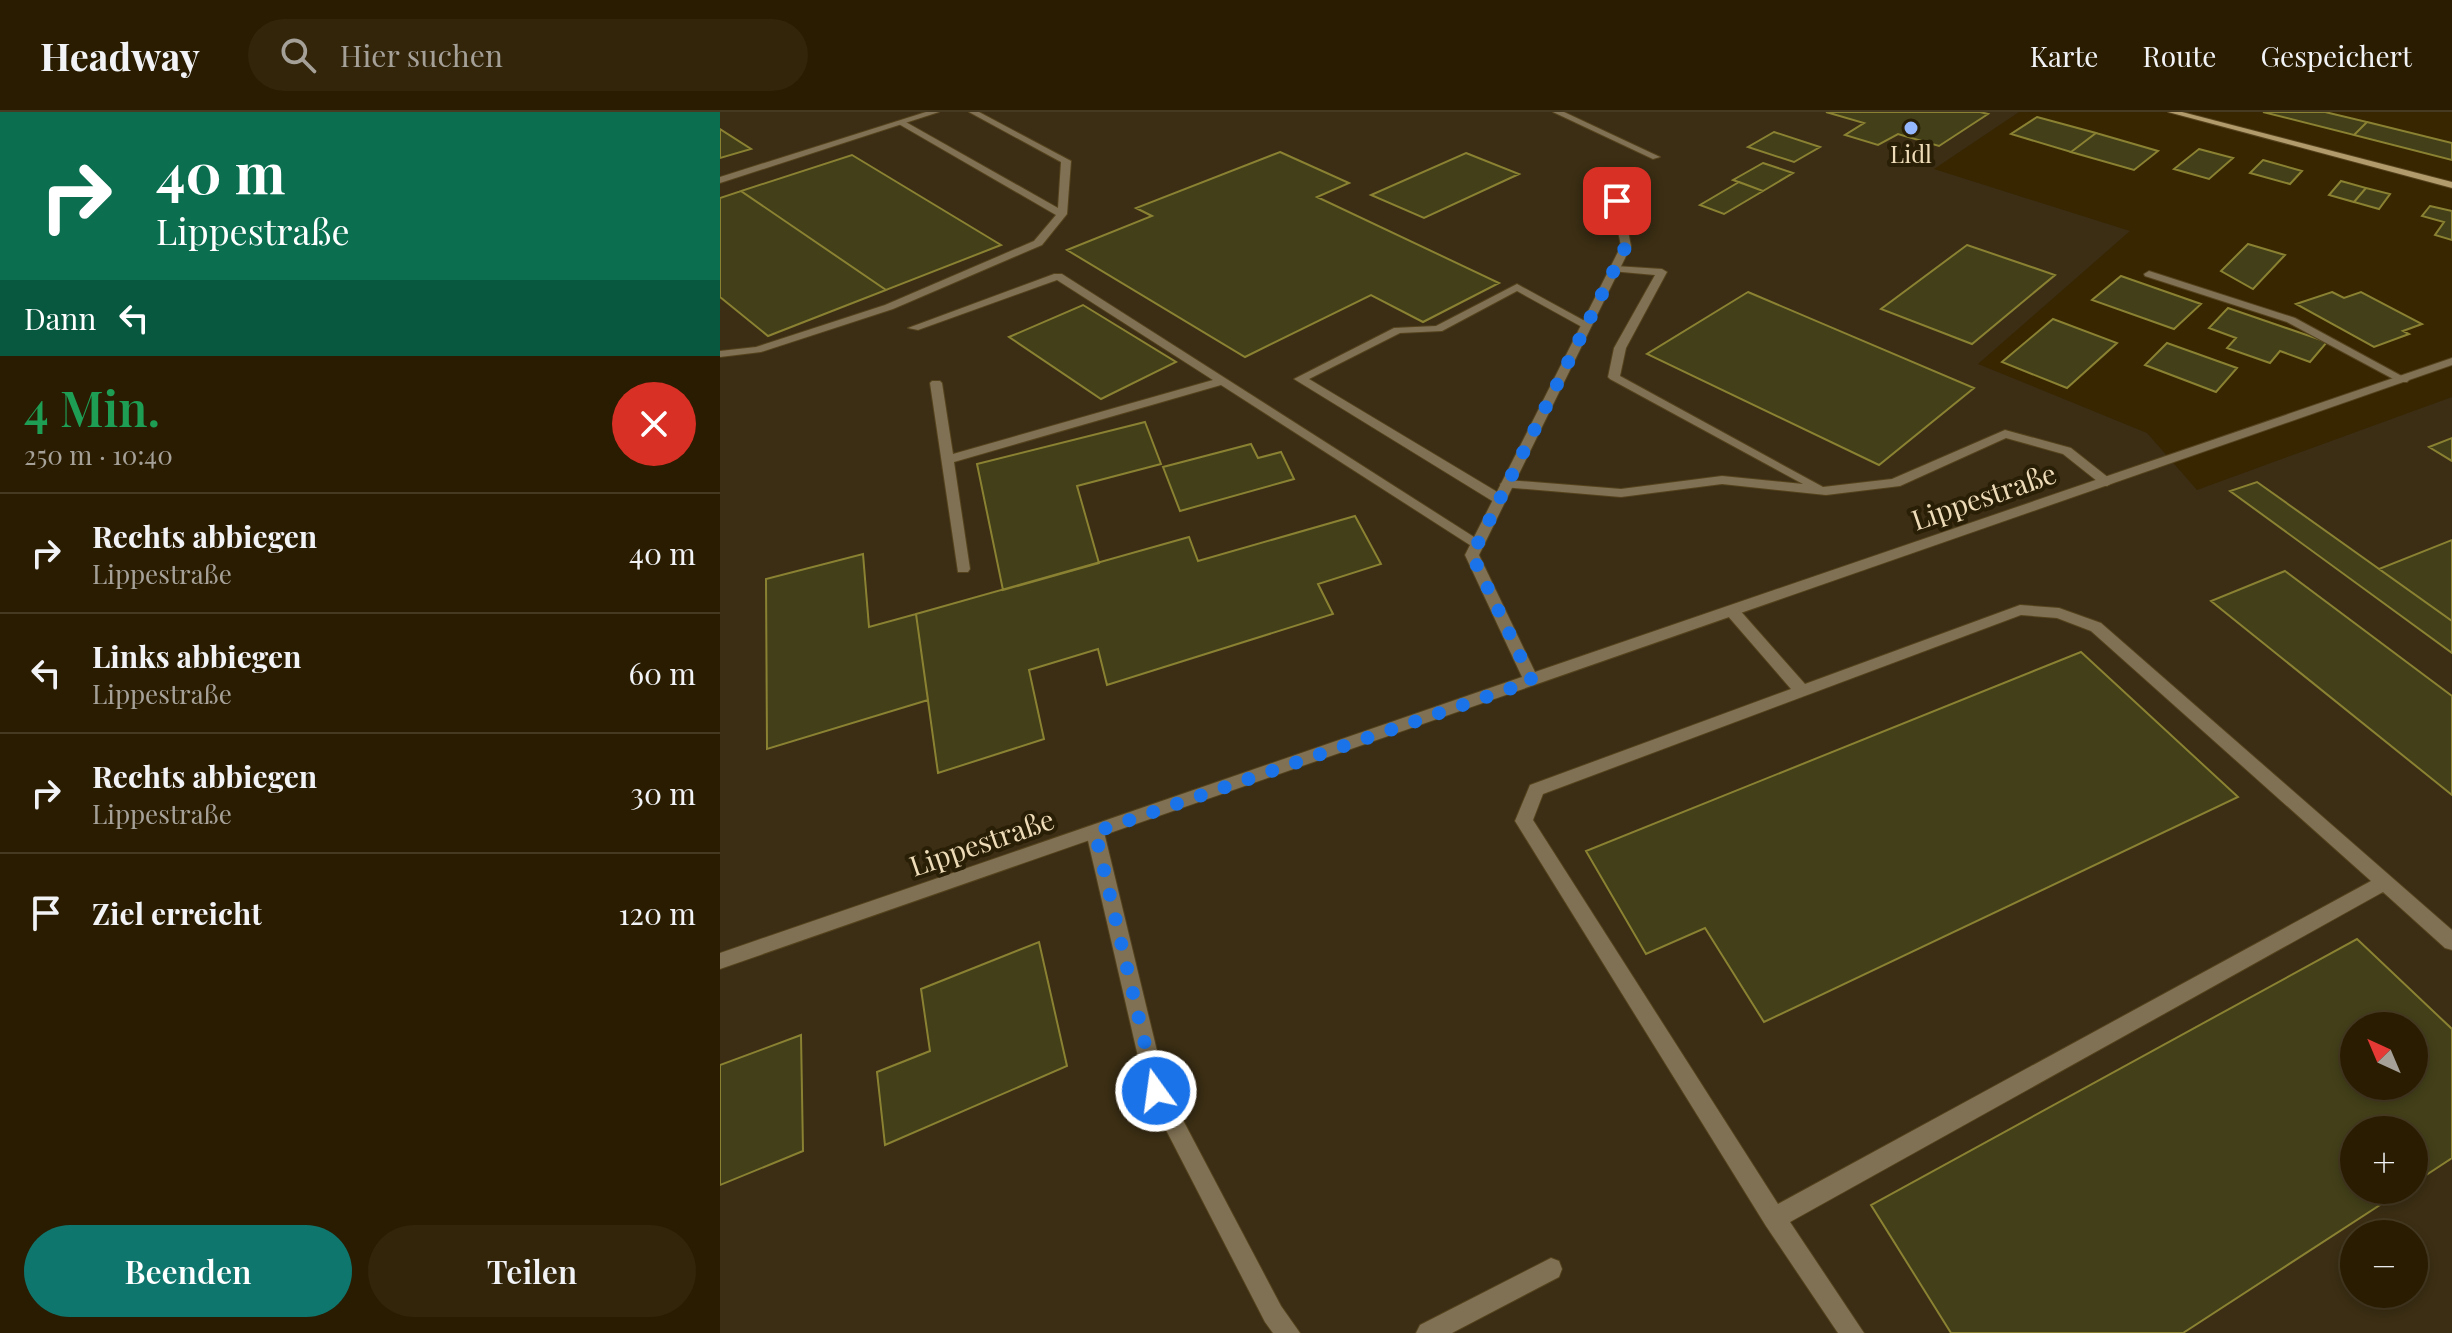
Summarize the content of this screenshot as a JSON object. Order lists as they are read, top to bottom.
{
  "streets": {
    "street": ["Lippestraße"]
  },
  "places": ["Lidl"],
  "north": "top left",
  "page": {
    "header": "Headway",
    "search": "Hier suchen",
    "nav": ["Karte", "Route", "Gespeichert"],
    "turn": ["40 m", "Lippestraße"],
    "then": "Dann",
    "heading": ["4 Min.", "250 m · 10:40"],
    "list": [
      {
        "name": "Rechts abbiegen",
        "note": "Lippestraße",
        "value": "40 m"
      },
      {
        "name": "Links abbiegen",
        "note": "Lippestraße",
        "value": "60 m"
      },
      {
        "name": "Rechts abbiegen",
        "note": "Lippestraße",
        "value": "30 m"
      },
      {
        "name": "Ziel erreicht",
        "value": "120 m"
      }
    ],
    "map_buttons": ["+", "−"],
    "buttons": ["Beenden", "Teilen"]
  }
}
